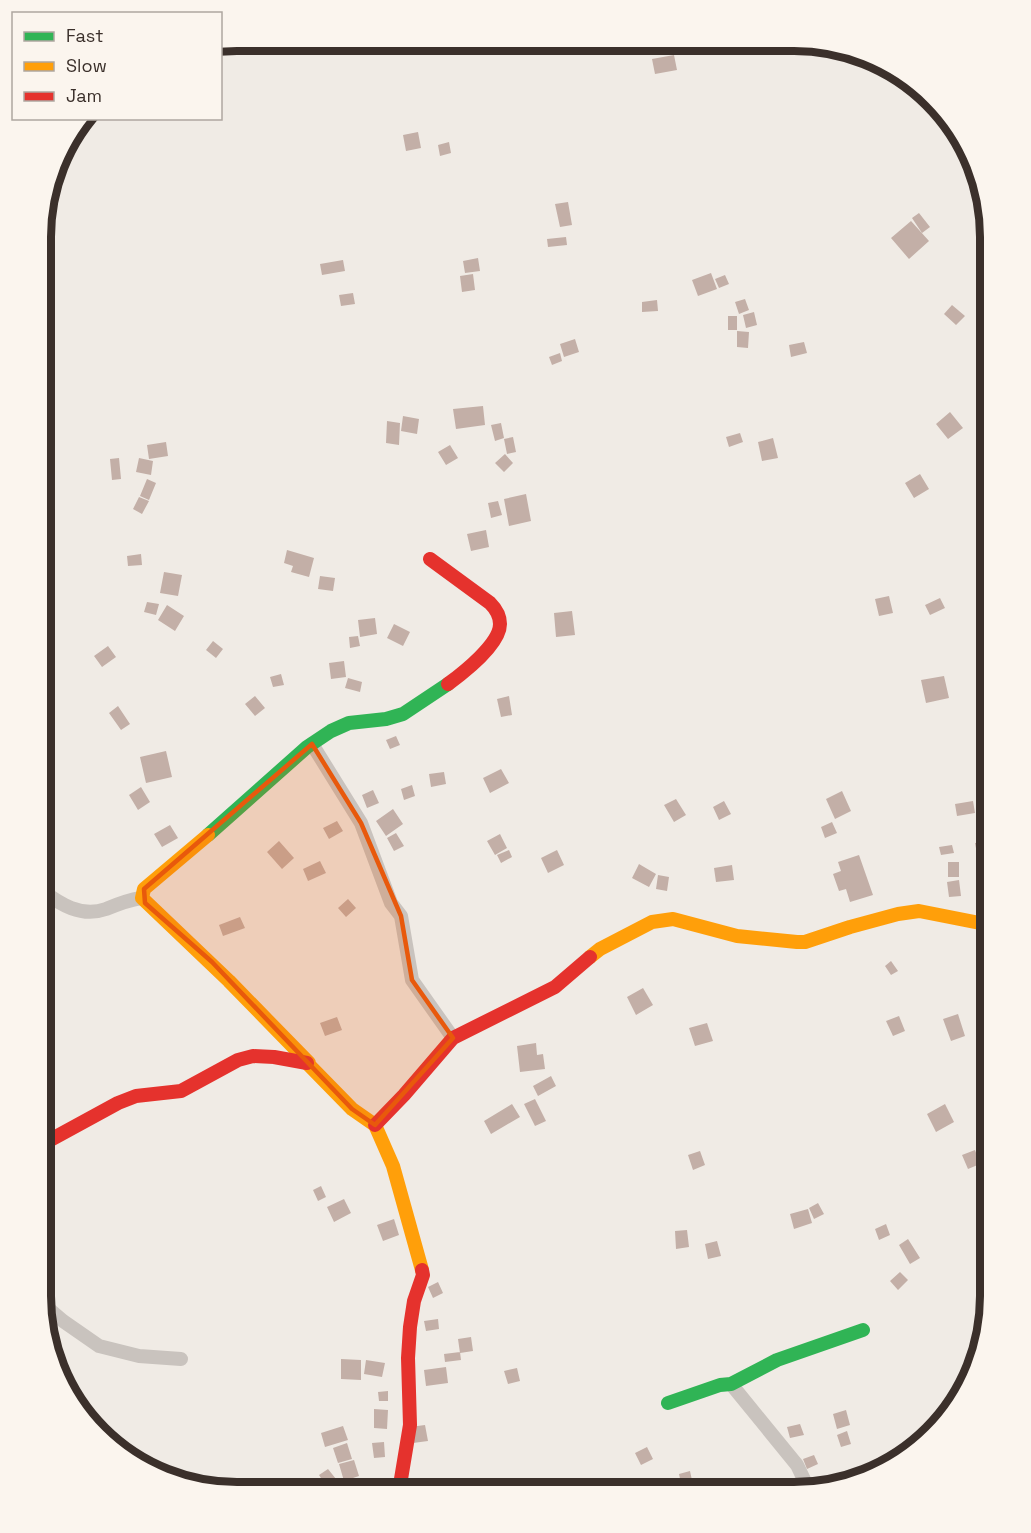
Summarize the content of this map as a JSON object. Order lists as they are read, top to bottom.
{
  "legend": ["Fast", "Slow", "Jam"]
}
